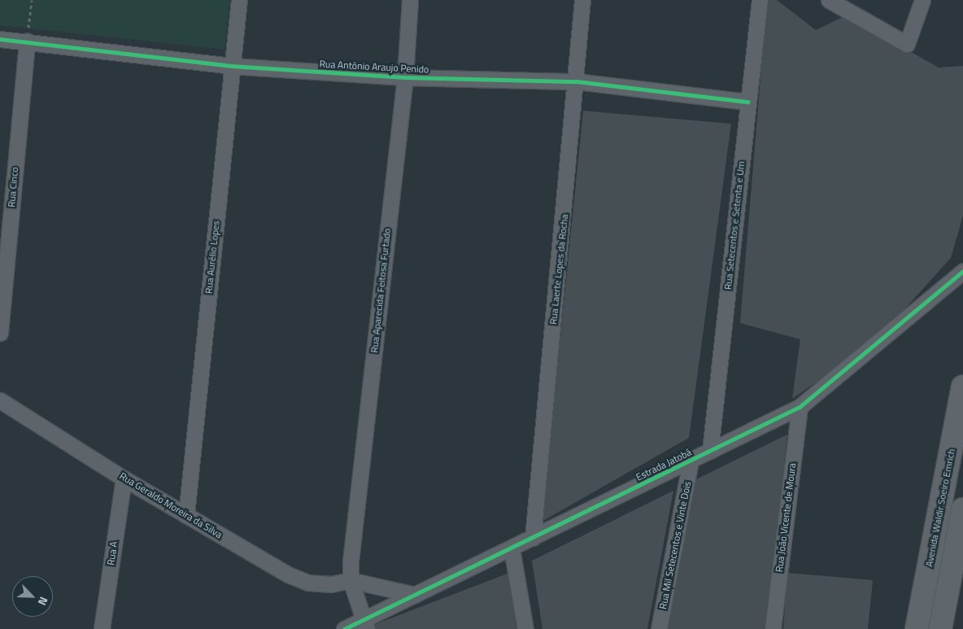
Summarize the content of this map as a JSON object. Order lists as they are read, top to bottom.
{
  "streets": {
    "main road": ["Avenida Waldir Soeiro Emrich"],
    "street": [
      "Rua Antônio Araujo Penido",
      "Rua Cinco",
      "Rua Setecentos e Setenta e Um",
      "Rua Aurélio Lopes",
      "Rua Laerte Lopes da Rocha",
      "Rua Aparecida Feitosa Furtado",
      "Estrada Jatobá",
      "Rua Geraldo Moreira da Silva",
      "Rua João Vicente de Moura",
      "Rua Mil Setecentos e Vinte Dois",
      "Rua A"
    ]
  },
  "crossings": [
    ["Rua Antônio Araujo Penido", "Rua Cinco"],
    ["Rua Antônio Araujo Penido", "Rua Setecentos e Setenta e Um"],
    ["Rua Antônio Araujo Penido", "Rua Aurélio Lopes"],
    ["Rua Antônio Araujo Penido", "Rua Laerte Lopes da Rocha"],
    ["Rua Antônio Araujo Penido", "Rua Aparecida Feitosa Furtado"],
    ["Rua Setecentos e Setenta e Um", "Estrada Jatobá"],
    ["Rua Aurélio Lopes", "Rua Geraldo Moreira da Silva"],
    ["Rua Laerte Lopes da Rocha", "Estrada Jatobá"],
    ["Rua Aparecida Feitosa Furtado", "Estrada Jatobá"],
    ["Rua Aparecida Feitosa Furtado", "Rua Geraldo Moreira da Silva"],
    ["Estrada Jatobá", "Rua João Vicente de Moura"],
    ["Estrada Jatobá", "Rua Mil Setecentos e Vinte Dois"],
    ["Rua Geraldo Moreira da Silva", "Rua A"]
  ],
  "north": "bottom right"
}
